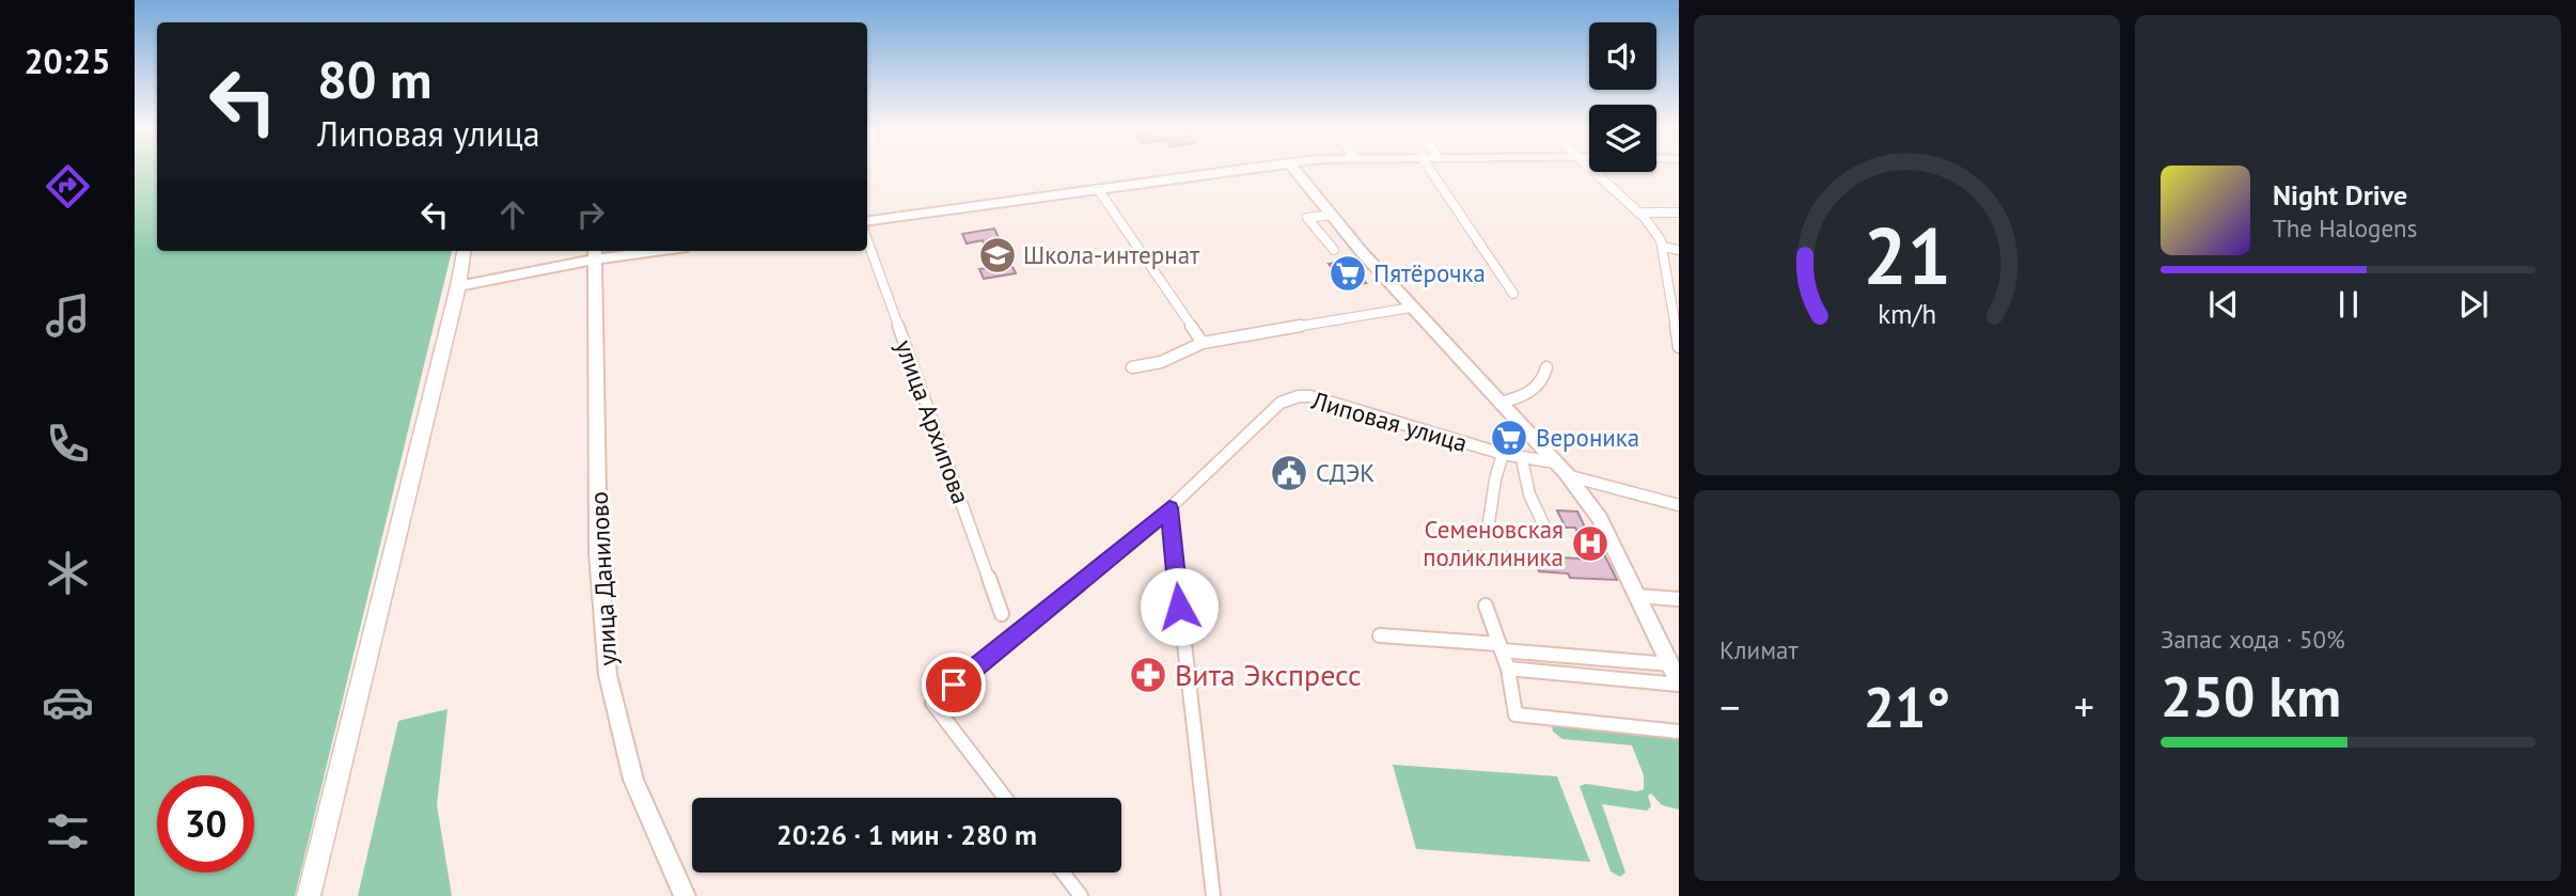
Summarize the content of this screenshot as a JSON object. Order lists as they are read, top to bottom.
{
  "streets": {
    "main road": ["улица Данилово"],
    "street": ["улица Архипова", "Липовая улица"]
  },
  "places": {
    "school or university": ["Школа-интернат"],
    "supermarket": ["Пятёрочка", "Вероника"],
    "public building": ["СДЭК"],
    "hospital": ["Семеновская поликлиника"],
    "pharmacy": ["Вита Экспресс"]
  },
  "page": {
    "tabs": "20:25",
    "turn": ["80 m", "Липовая улица"],
    "song": ["Night Drive", "The Halogens"],
    "tile": [
      "Климат",
      ["Запас хода · 50%", "250 km"]
    ],
    "heat": ["−", "21°", "+"],
    "limit": "30",
    "trip": "20:26 · 1 мин · 280 m",
    "gauge": ["21", "km/h"]
  }
}
